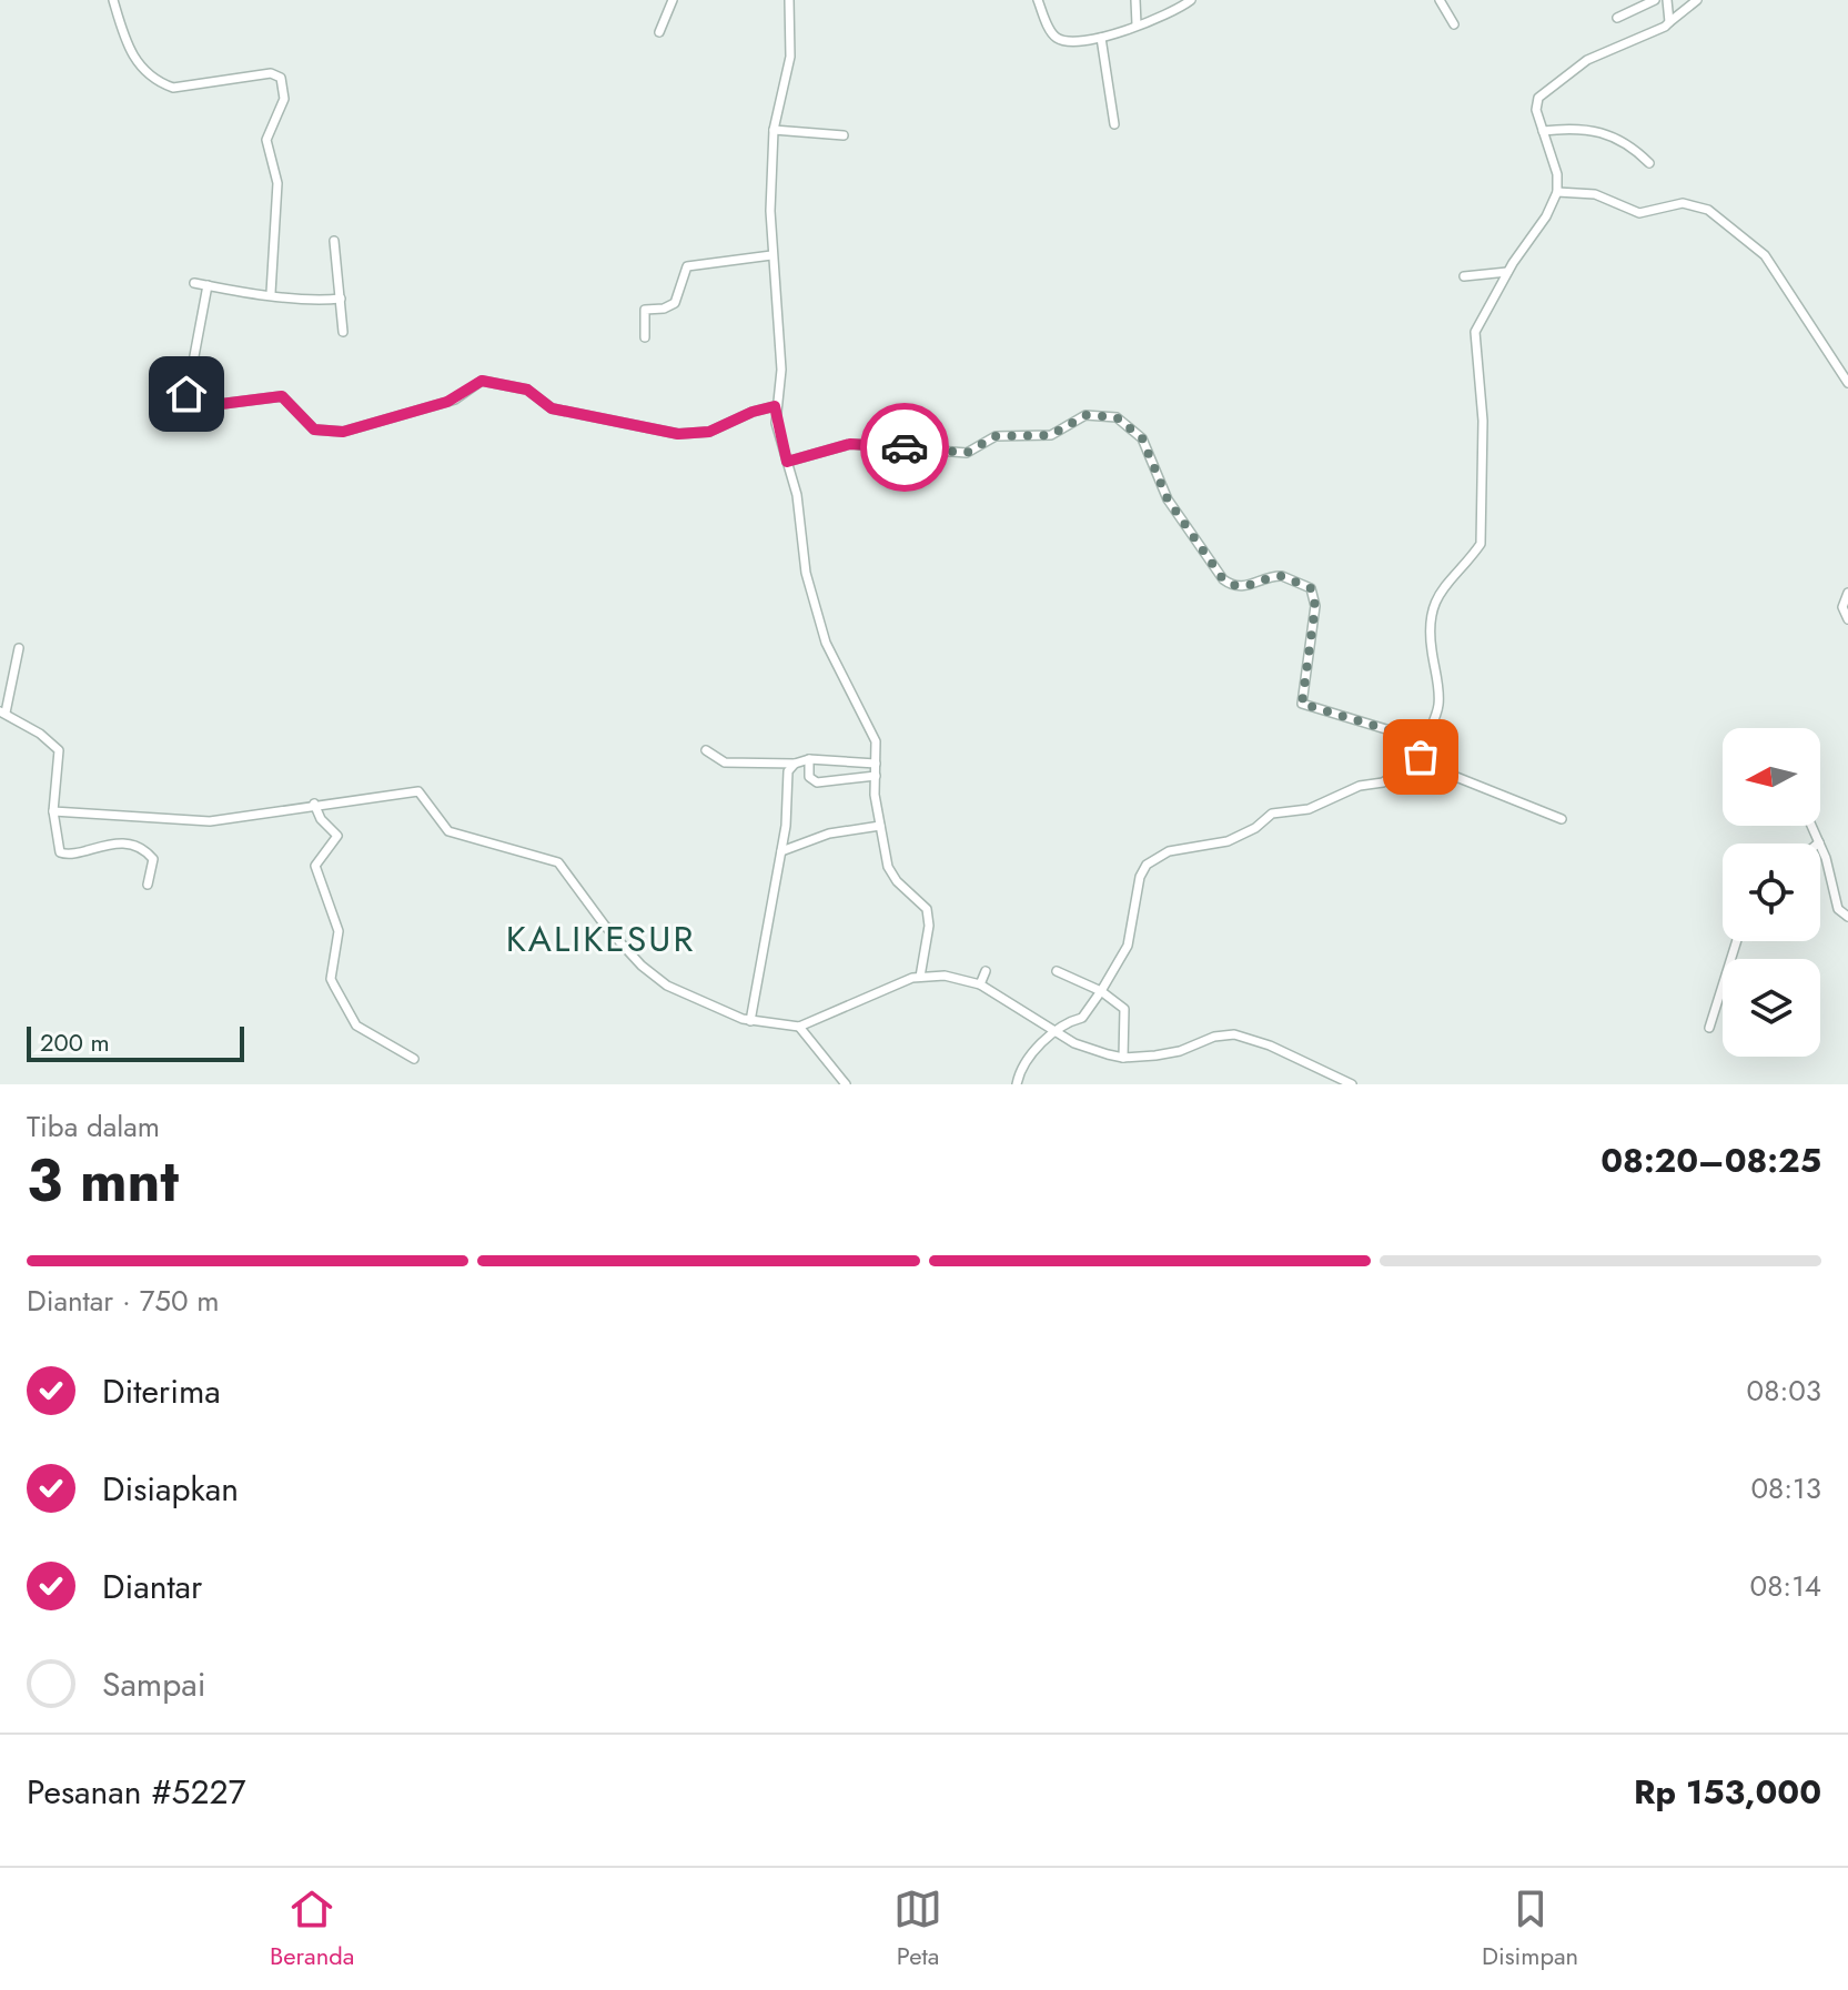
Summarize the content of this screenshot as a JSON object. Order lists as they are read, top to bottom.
{
  "districts": ["KALIKESUR"],
  "scale_bar": "200 m",
  "north": "left",
  "page": {
    "scale": "200 m",
    "heading": ["3 mnt", "Tiba dalam", "08:20–08:25"],
    "panel": ["Pesanan #5227", "Rp 153,000"],
    "bar": "Diantar · 750 m",
    "list": [
      ["Diterima", "08:03"],
      ["Disiapkan", "08:13"],
      ["Diantar", "08:14"],
      "Sampai"
    ],
    "tabs": ["Beranda", "Peta", "Disimpan"]
  }
}
